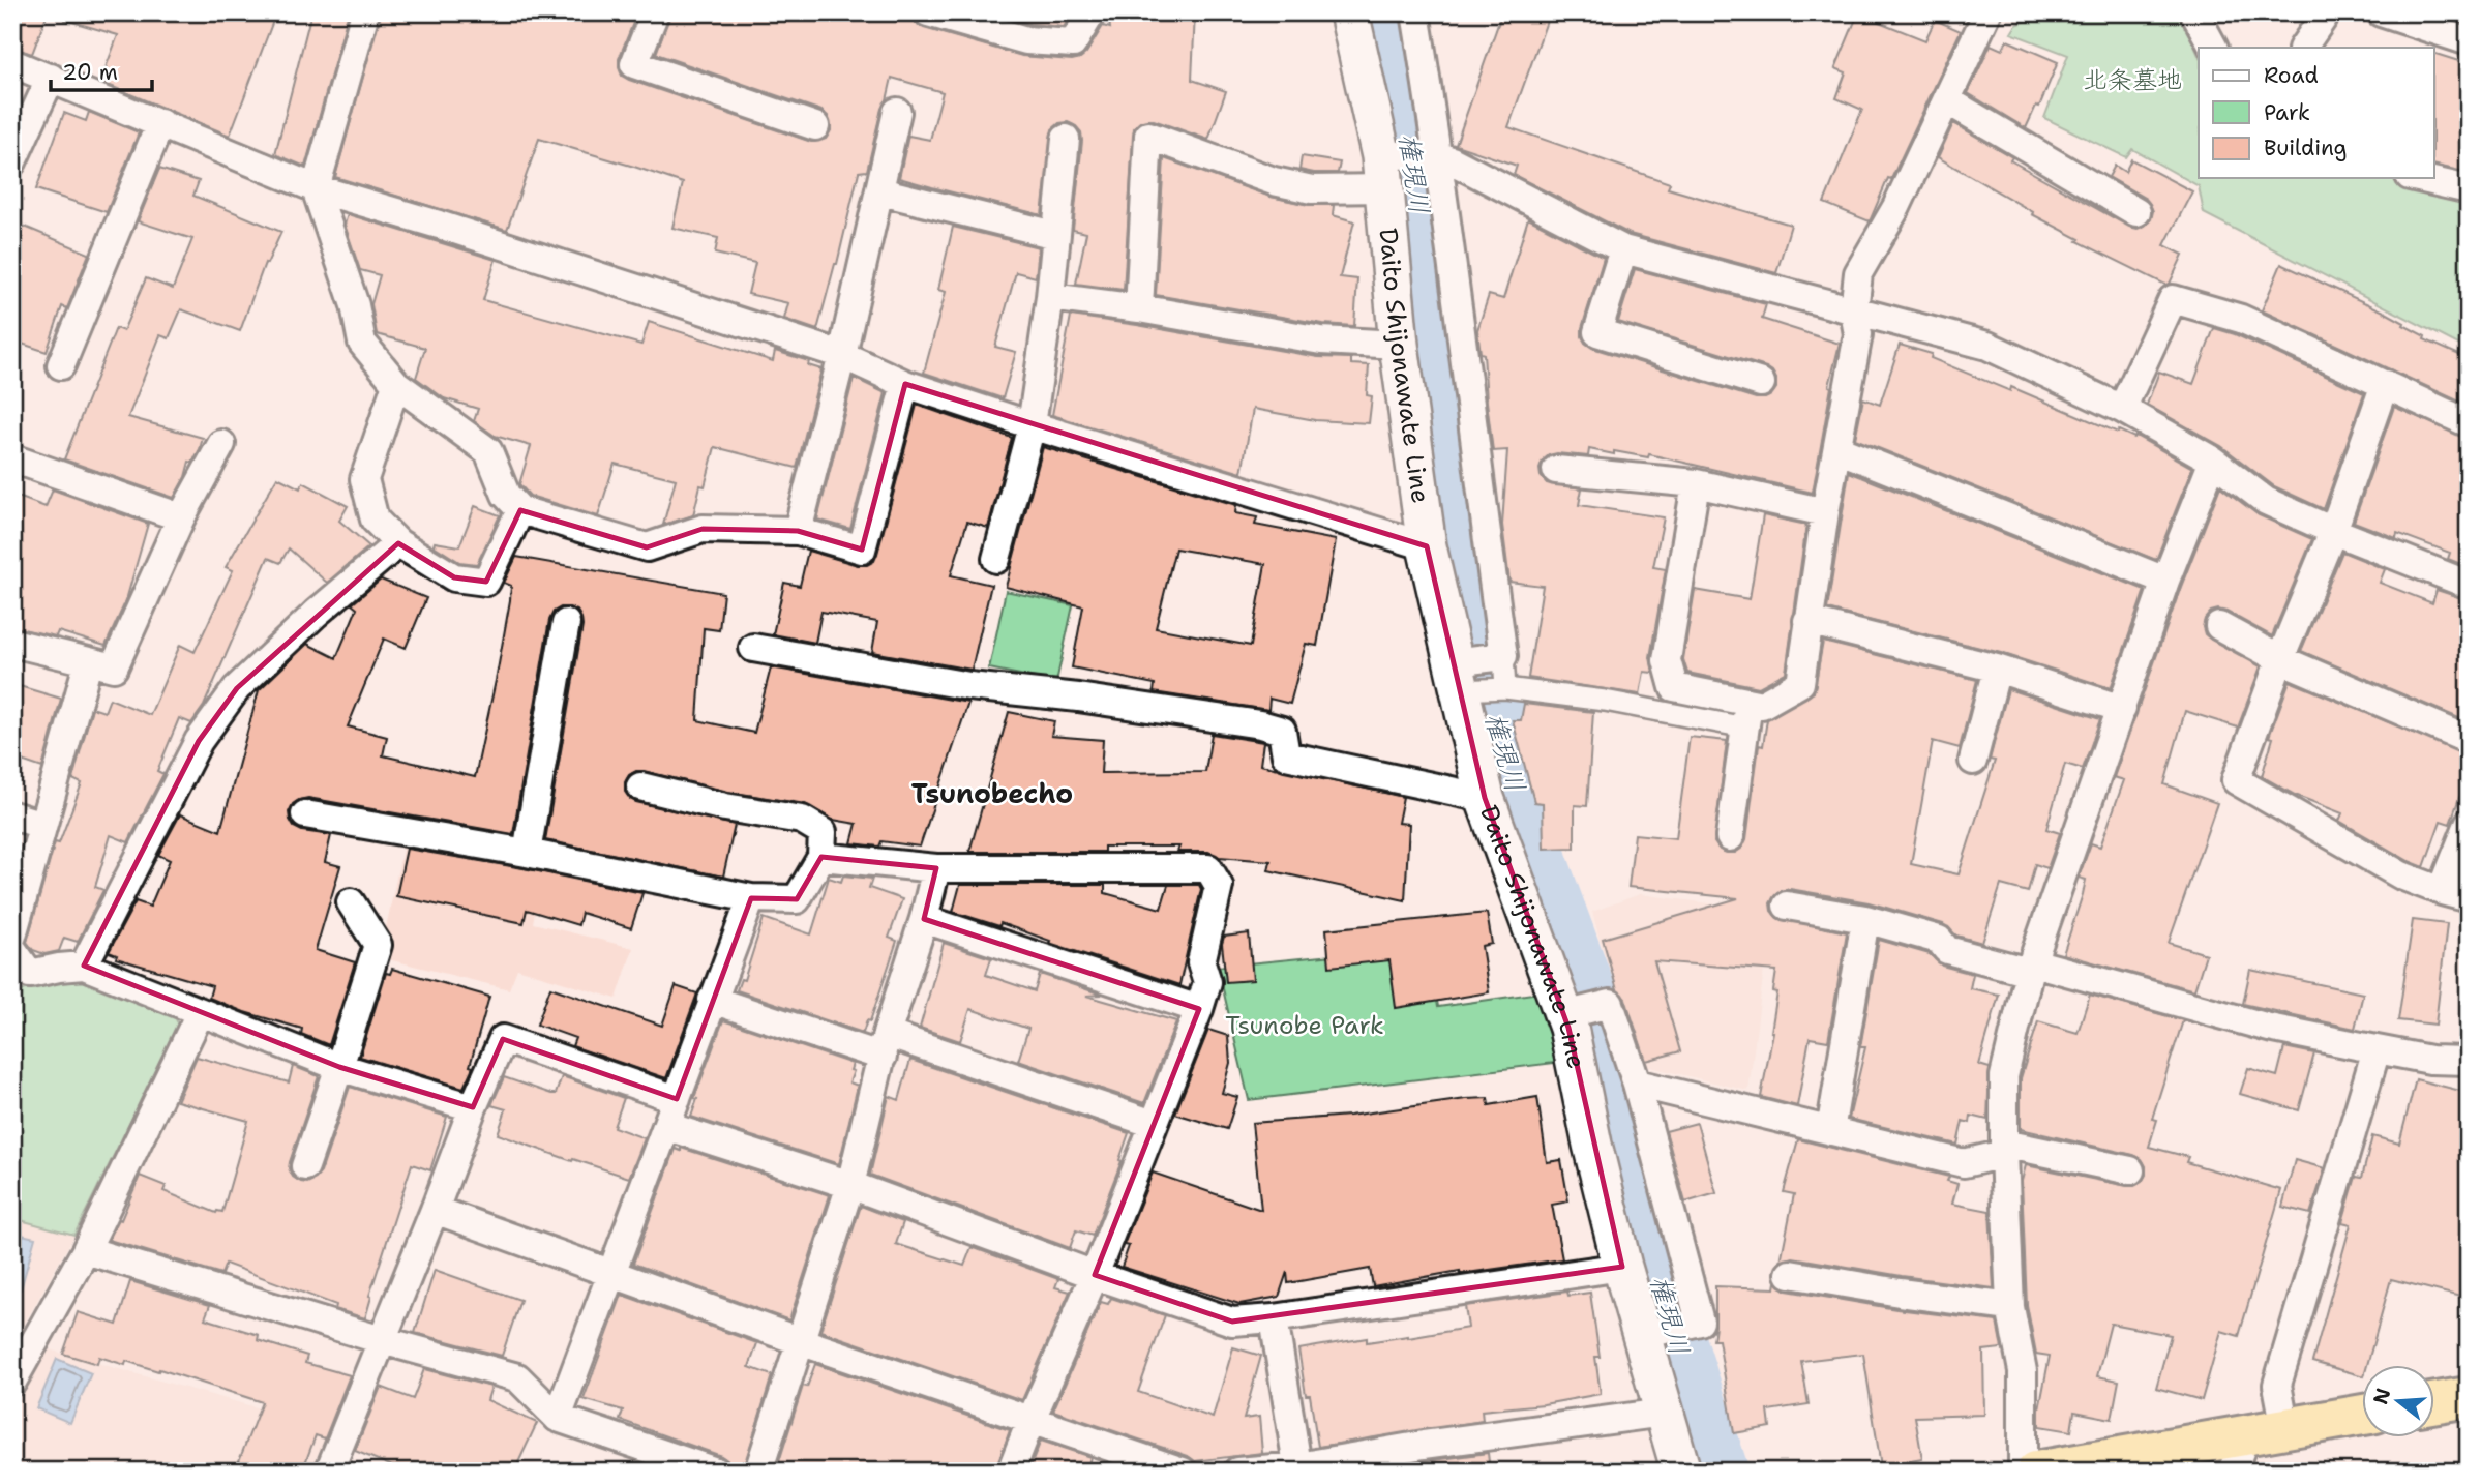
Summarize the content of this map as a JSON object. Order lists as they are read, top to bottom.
{
  "streets": {
    "main road": ["Daito Shijonawate Line"]
  },
  "districts": ["Tsunobecho"],
  "water": ["権現川"],
  "parks": ["北条墓地", "Tsunobe Park"],
  "legend": ["Road", "Park", "Building"],
  "scale_bar": "20 m",
  "north": "left"
}
